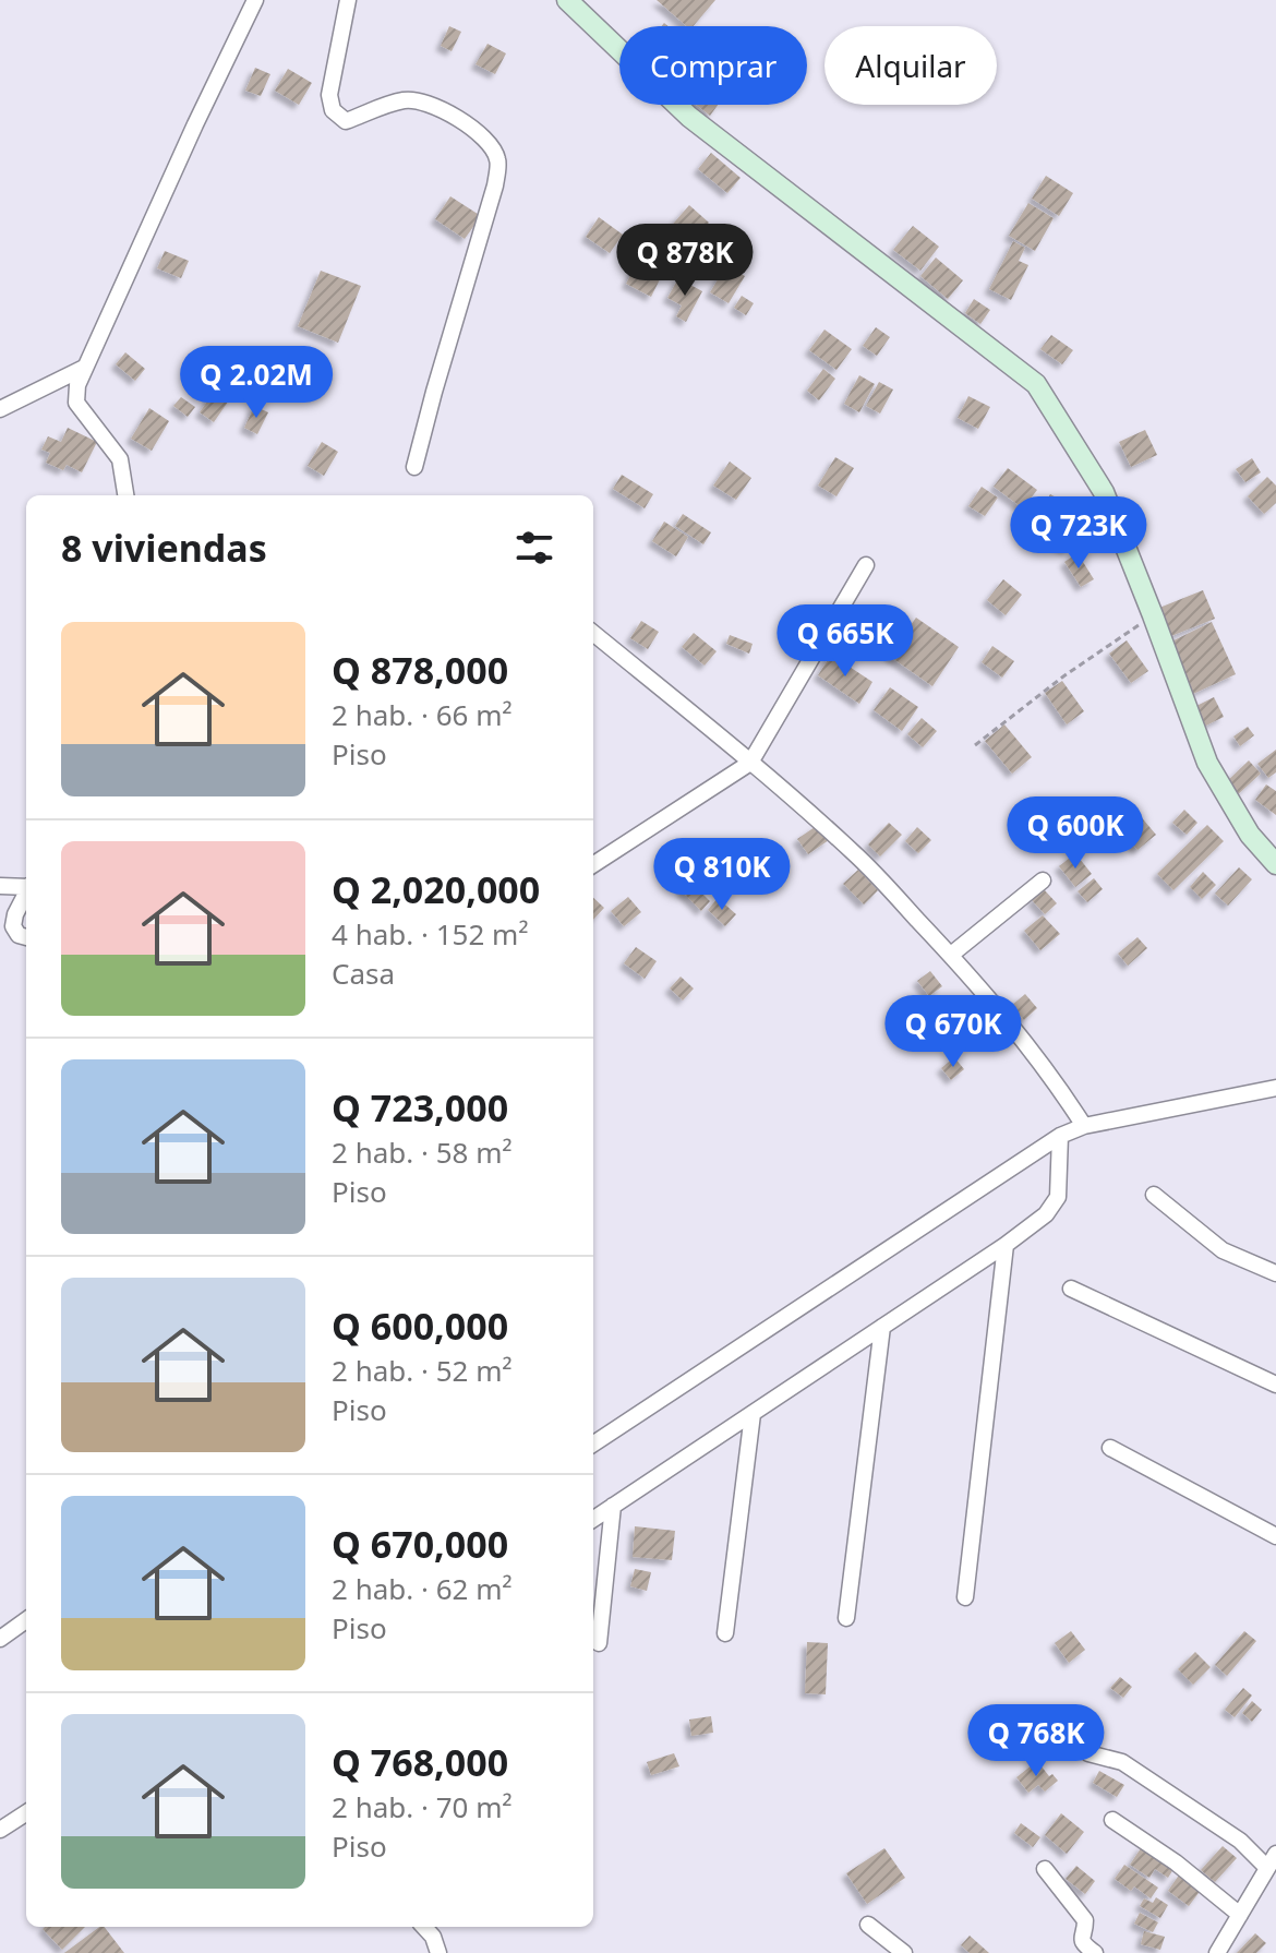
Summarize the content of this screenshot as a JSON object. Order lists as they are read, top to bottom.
{
  "page": {
    "chip": ["Comprar", "Alquilar"],
    "price": [
      "Q 878K",
      "Q 2.02M",
      "Q 723K",
      "Q 665K",
      "Q 600K",
      "Q 810K",
      "Q 670K",
      "Q 768K"
    ],
    "heading": "8 viviendas",
    "list": [
      {
        "name": "Q 878,000",
        "note": "2 hab. · 66 m² · Piso"
      },
      {
        "name": "Q 2,020,000",
        "note": "4 hab. · 152 m² · Casa"
      },
      {
        "name": "Q 723,000",
        "note": "2 hab. · 58 m² · Piso"
      },
      {
        "name": "Q 600,000",
        "note": "2 hab. · 52 m² · Piso"
      },
      {
        "name": "Q 670,000",
        "note": "2 hab. · 62 m² · Piso"
      },
      {
        "name": "Q 768,000",
        "note": "2 hab. · 70 m² · Piso"
      }
    ]
  }
}
